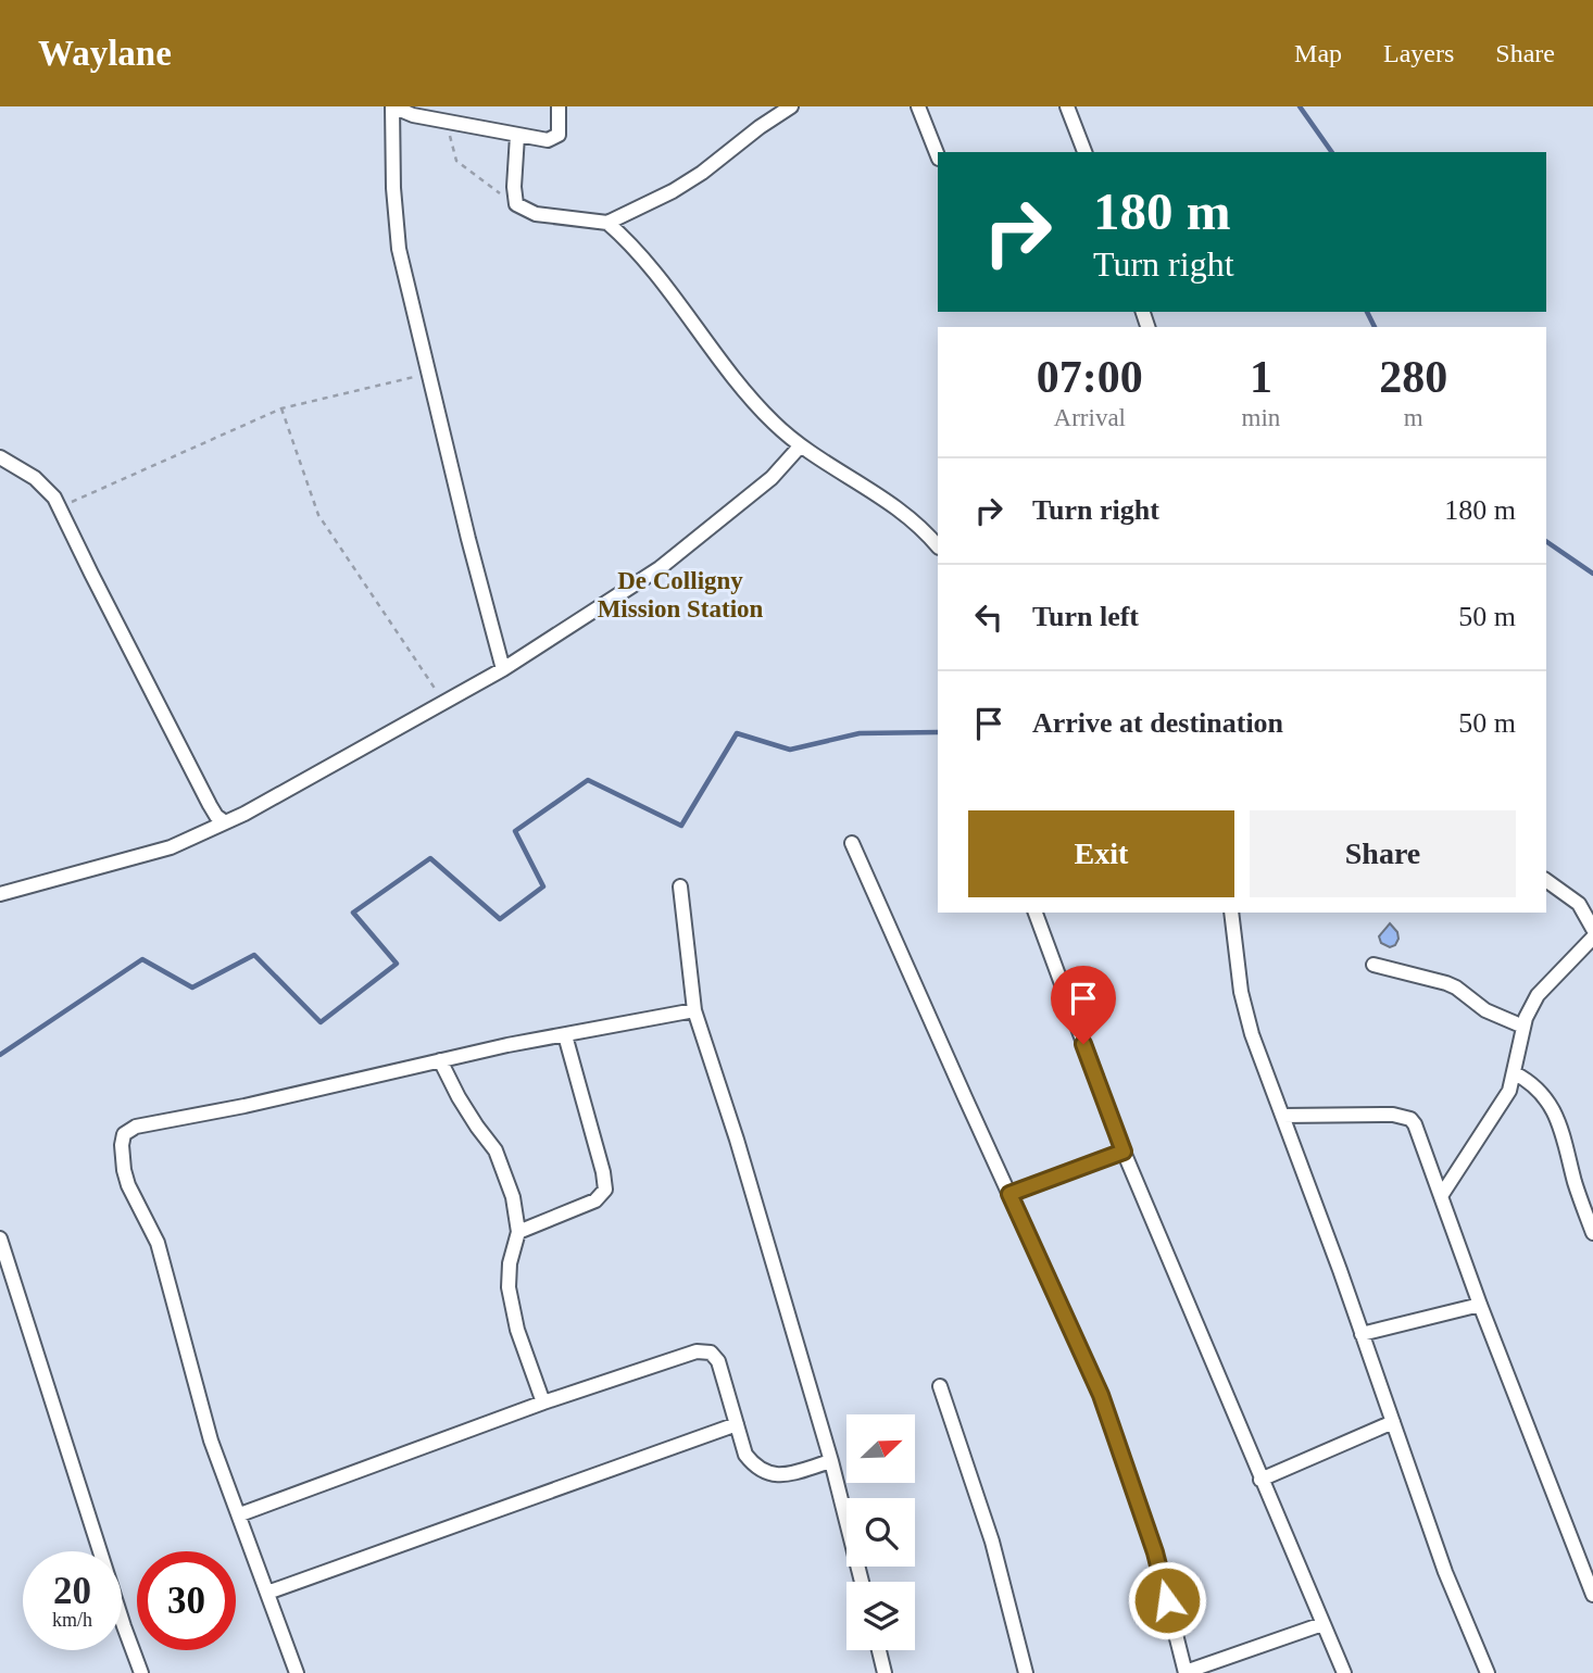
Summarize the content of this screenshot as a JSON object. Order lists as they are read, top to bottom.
{
  "districts": ["De Colligny Mission Station"],
  "north": "top right",
  "page": {
    "header": "Waylane",
    "nav": ["Map", "Layers", "Share"],
    "turn": ["180 m", "Turn right"],
    "eta": [
      "07:00",
      "Arrival",
      "1",
      "min",
      "280",
      "m"
    ],
    "list": [
      {
        "name": "Turn right",
        "value": "180 m"
      },
      {
        "name": "Turn left",
        "value": "50 m"
      },
      {
        "name": "Arrive at destination",
        "value": "50 m"
      }
    ],
    "buttons": ["Exit", "Share"],
    "speed": "20 km/h",
    "limit": "30"
  }
}
